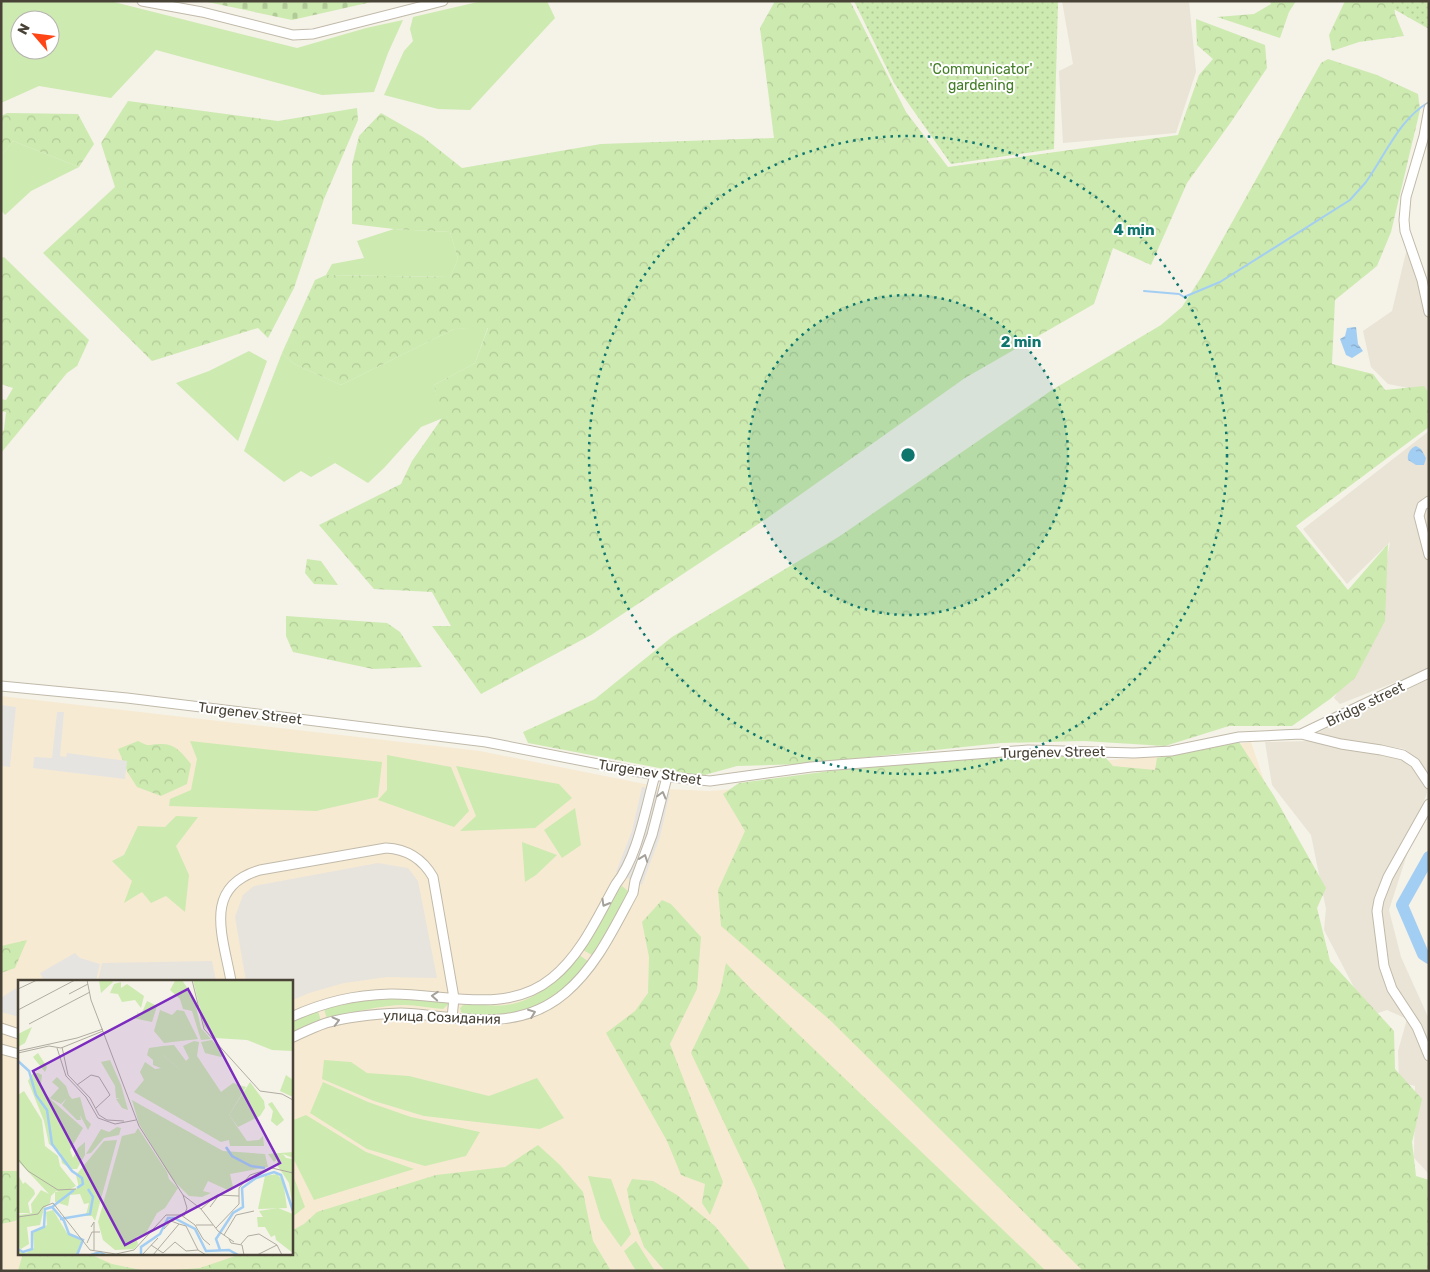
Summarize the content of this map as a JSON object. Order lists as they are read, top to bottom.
{
  "streets": {
    "street": ["Bridge street", "Turgenev Street", "улица Созидания"]
  },
  "crossings": [
    ["Bridge street", "Turgenev Street"],
    ["Turgenev Street", "улица Созидания"]
  ],
  "parks": ["'Communicator' gardening"],
  "north": "top left",
  "rings": ["4 min", "2 min"]
}
